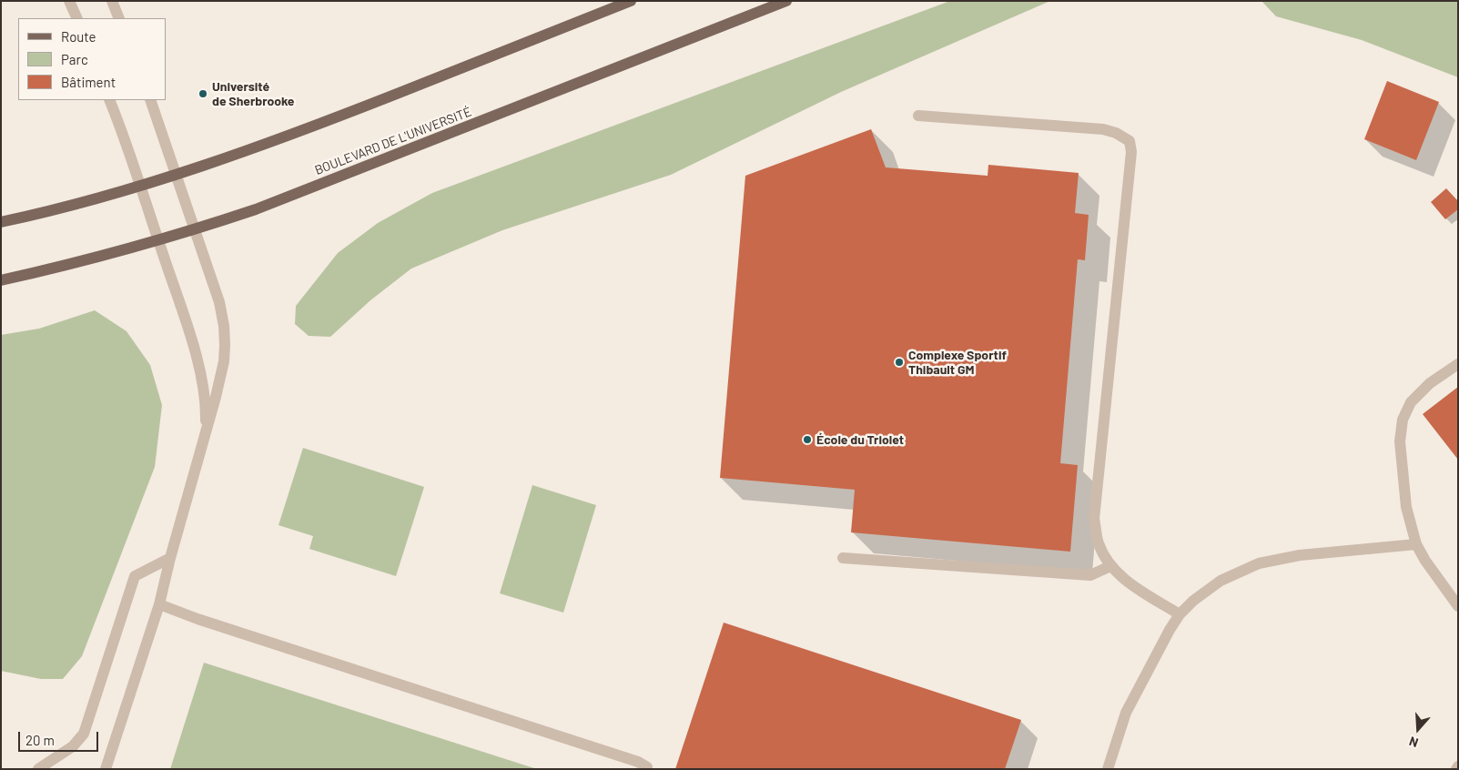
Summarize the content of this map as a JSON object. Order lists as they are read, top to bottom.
{
  "streets": {
    "main road": ["BOULEVARD DE L'UNIVERSITÉ"]
  },
  "places": ["Université de Sherbrooke", "Complexe Sportif Thibault GM", "École du Triolet"],
  "legend": ["Route", "Parc", "Bâtiment"],
  "scale_bar": "20 m",
  "north": "bottom"
}
